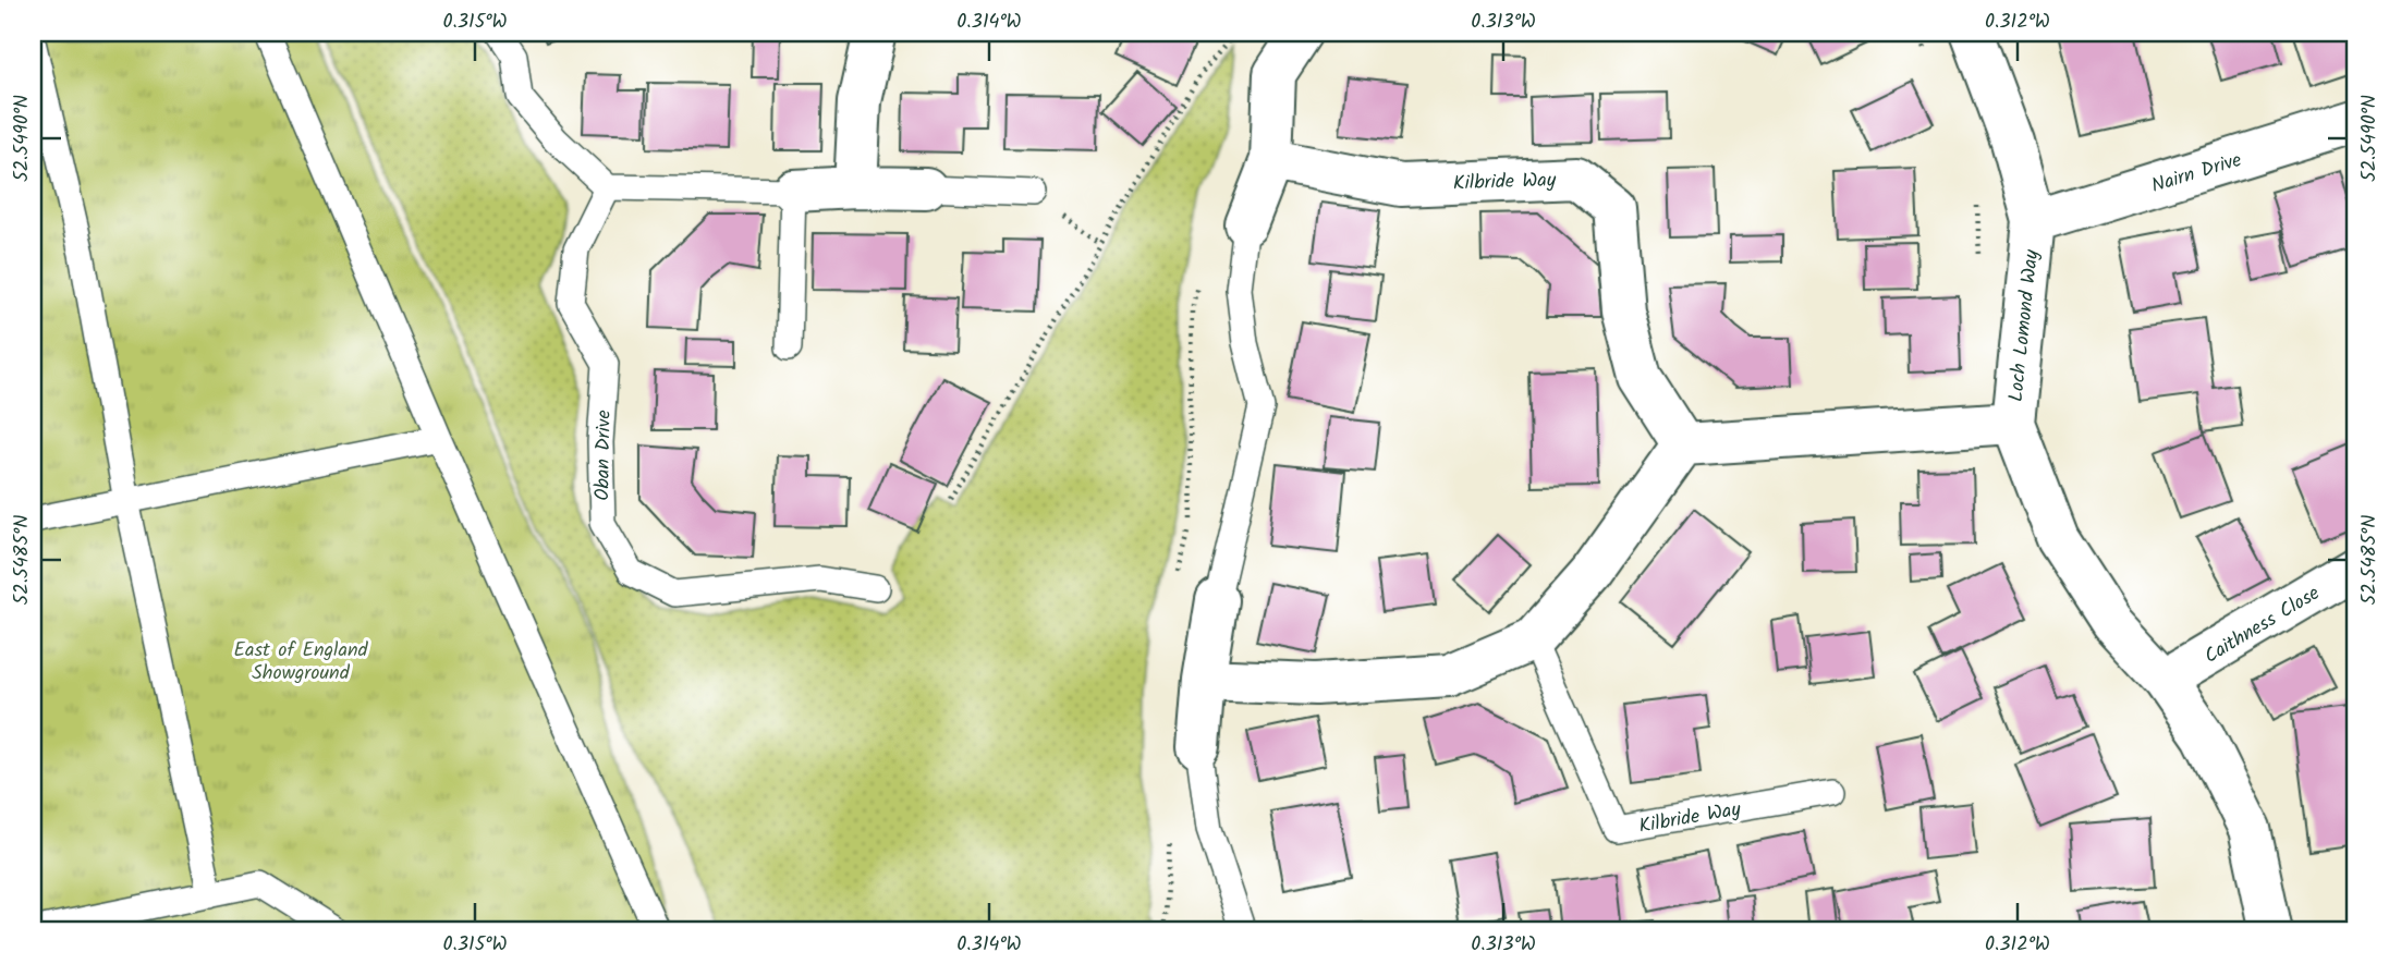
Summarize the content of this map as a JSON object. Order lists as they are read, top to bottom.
{
  "streets": {
    "street": [
      "Nairn Drive",
      "Kilbride Way",
      "Loch Lomond Way",
      "Caithness Close"
    ],
    "lane": ["Oban Drive"]
  },
  "crossings": [
    ["Nairn Drive", "Loch Lomond Way"],
    ["Loch Lomond Way", "Caithness Close"]
  ],
  "parks": ["East of England Showground"],
  "coordinates": [
    "0.315°W",
    "0.314°W",
    "0.313°W",
    "0.312°W",
    "52.5490°N",
    "52.5485°N"
  ]
}
